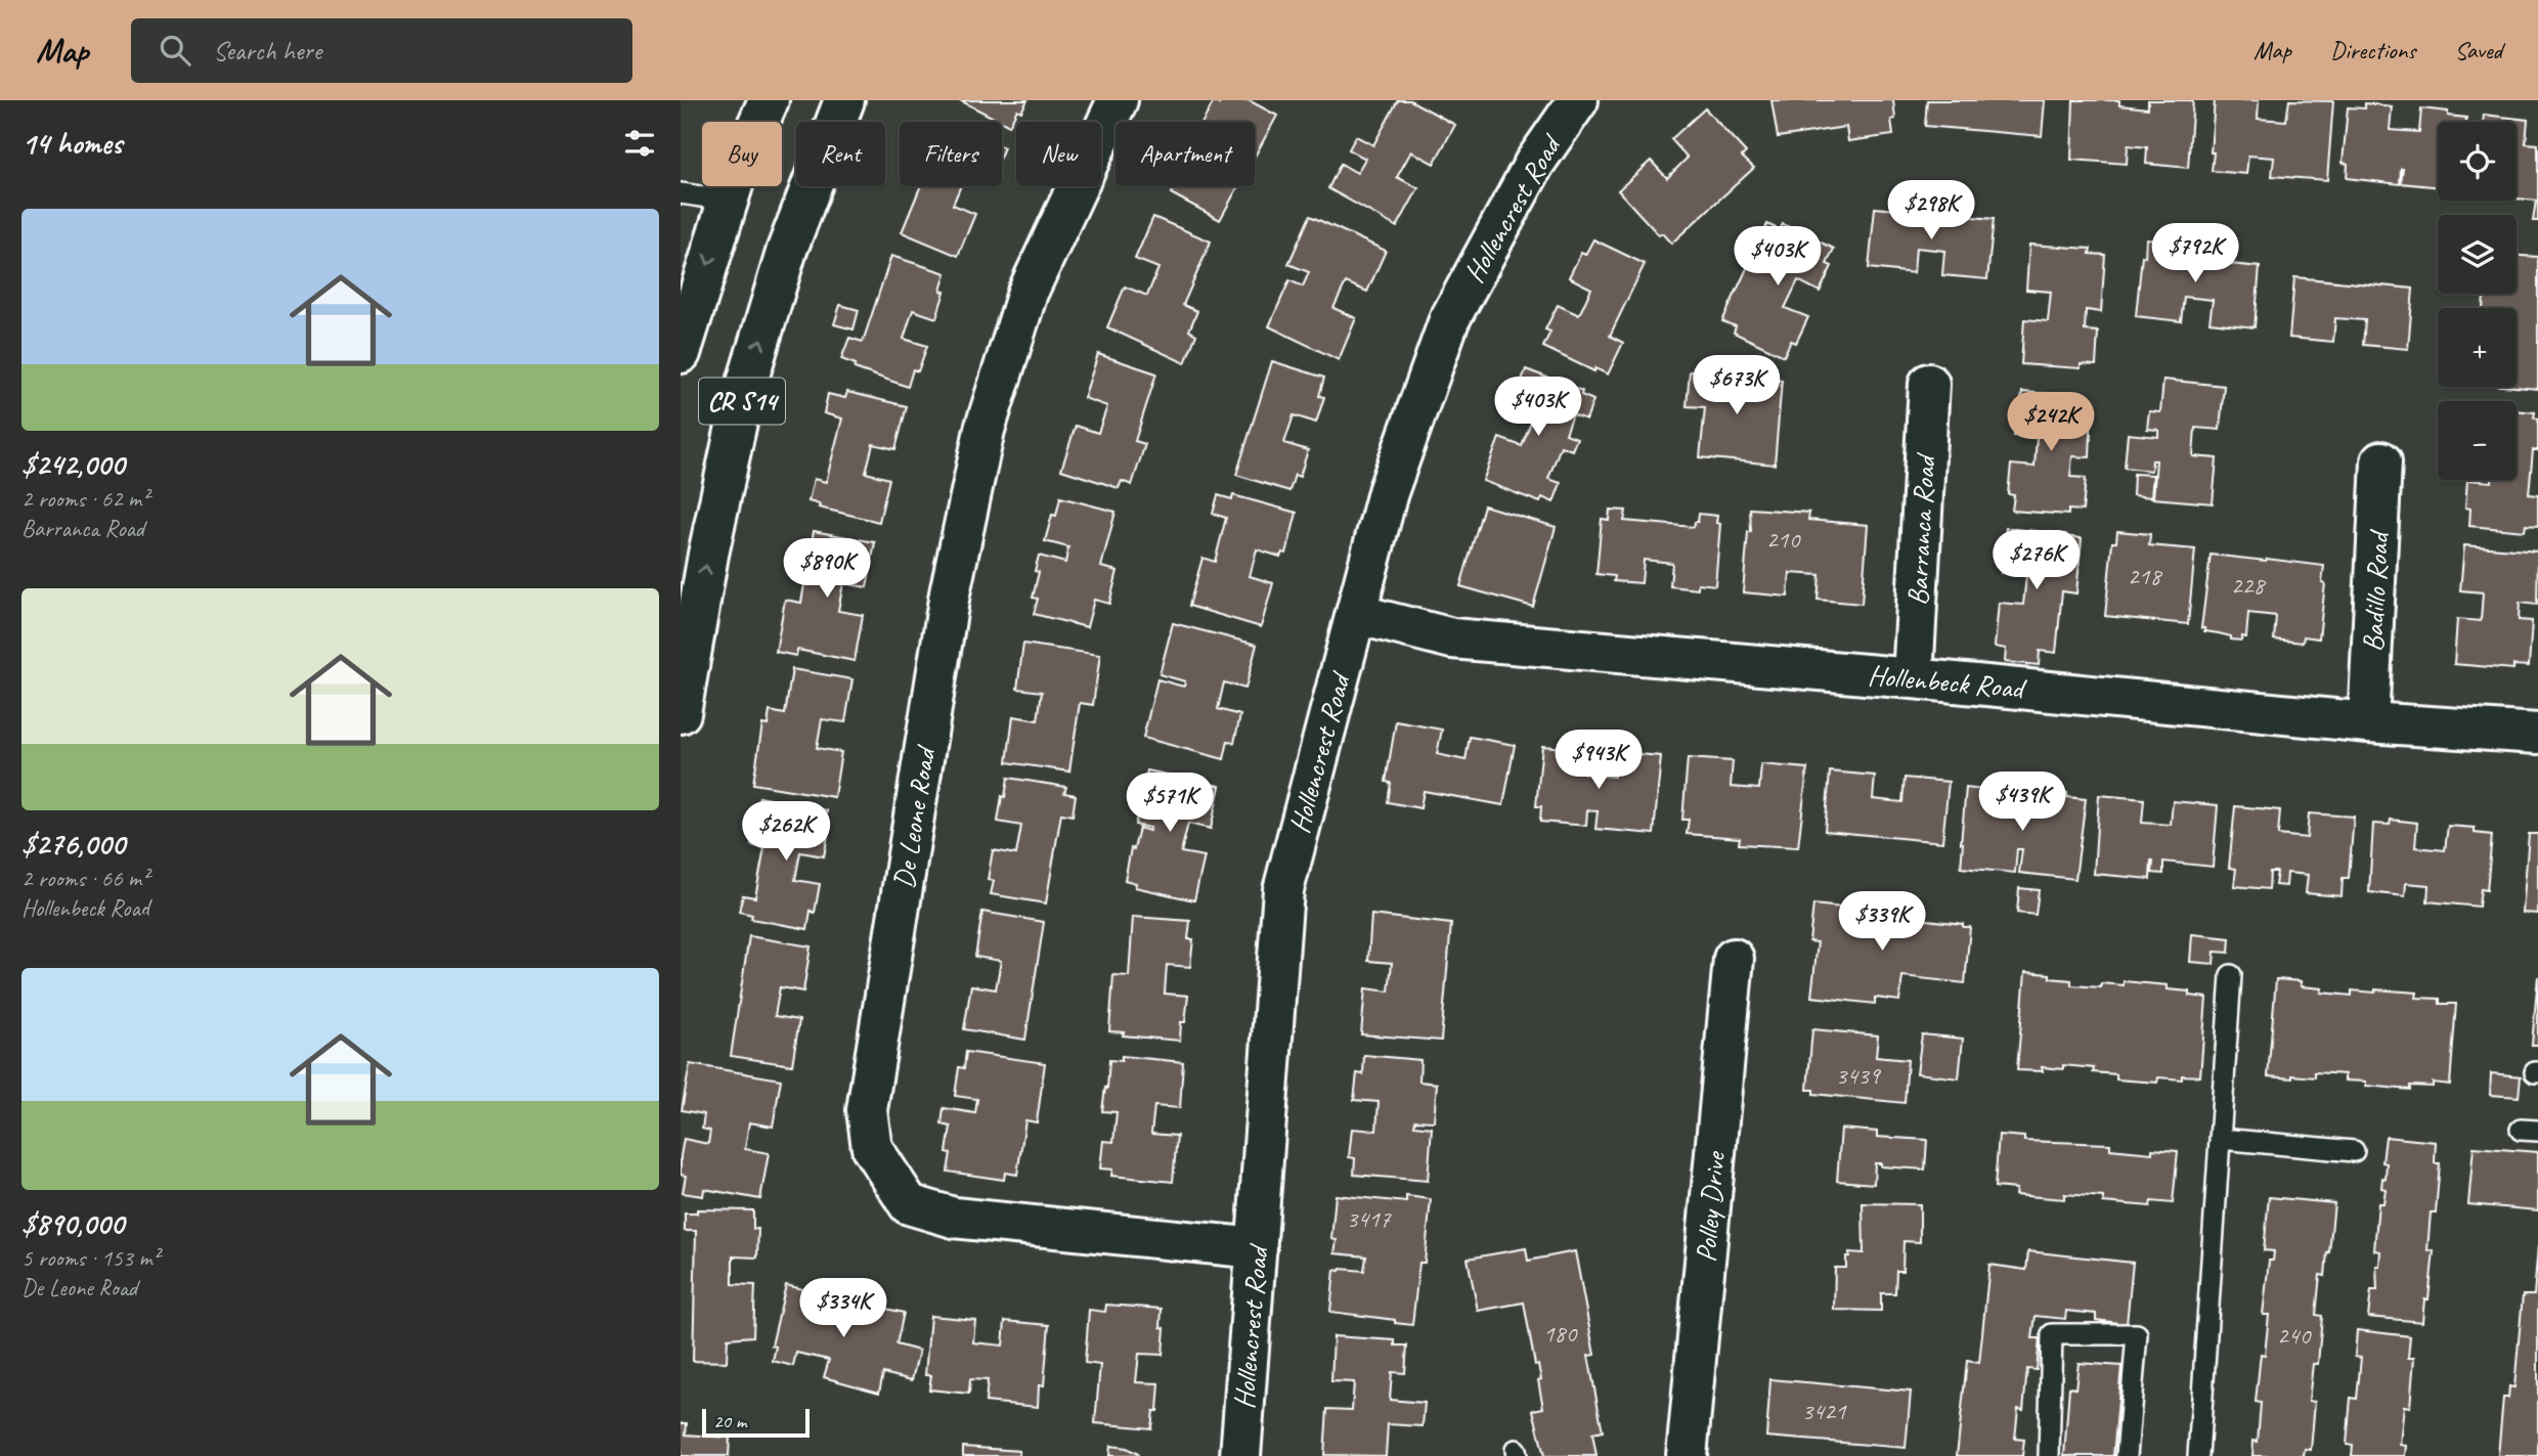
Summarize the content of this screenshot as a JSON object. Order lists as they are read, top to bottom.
{
  "streets": {
    "street": [
      "Hollencrest Road",
      "CR S14",
      "Barranca Road",
      "Badillo Road",
      "Hollenbeck Road",
      "De Leone Road",
      "Polley Drive"
    ]
  },
  "crossings": [
    ["Hollencrest Road", "Hollenbeck Road"],
    ["Hollencrest Road", "De Leone Road"],
    ["Barranca Road", "Hollenbeck Road"],
    ["Badillo Road", "Hollenbeck Road"]
  ],
  "house_numbers": [
    "210",
    "218",
    "228",
    "3439",
    "3417",
    "180",
    "240",
    "3421"
  ],
  "scale_bar": "20 m",
  "page": {
    "header": "Map",
    "search": "Search here",
    "nav": ["Map", "Directions", "Saved"],
    "heading": "14 homes",
    "map_buttons": ["+", "−"],
    "chip": [
      "Buy",
      "Rent",
      "Filters",
      "New",
      "Apartment"
    ],
    "price": [
      "$298K",
      "$792K",
      "$403K",
      "$673K",
      "$403K",
      "$242K",
      "$276K",
      "$890K",
      "$943K",
      "$439K",
      "$571K",
      "$262K",
      "$339K",
      "$334K"
    ],
    "list": [
      {
        "name": "$242,000",
        "note": "2 rooms · 62 m² · Barranca Road"
      },
      {
        "name": "$276,000",
        "note": "2 rooms · 66 m² · Hollenbeck Road"
      },
      {
        "name": "$890,000",
        "note": "5 rooms · 153 m² · De Leone Road"
      }
    ],
    "scale": "20 m"
  }
}
